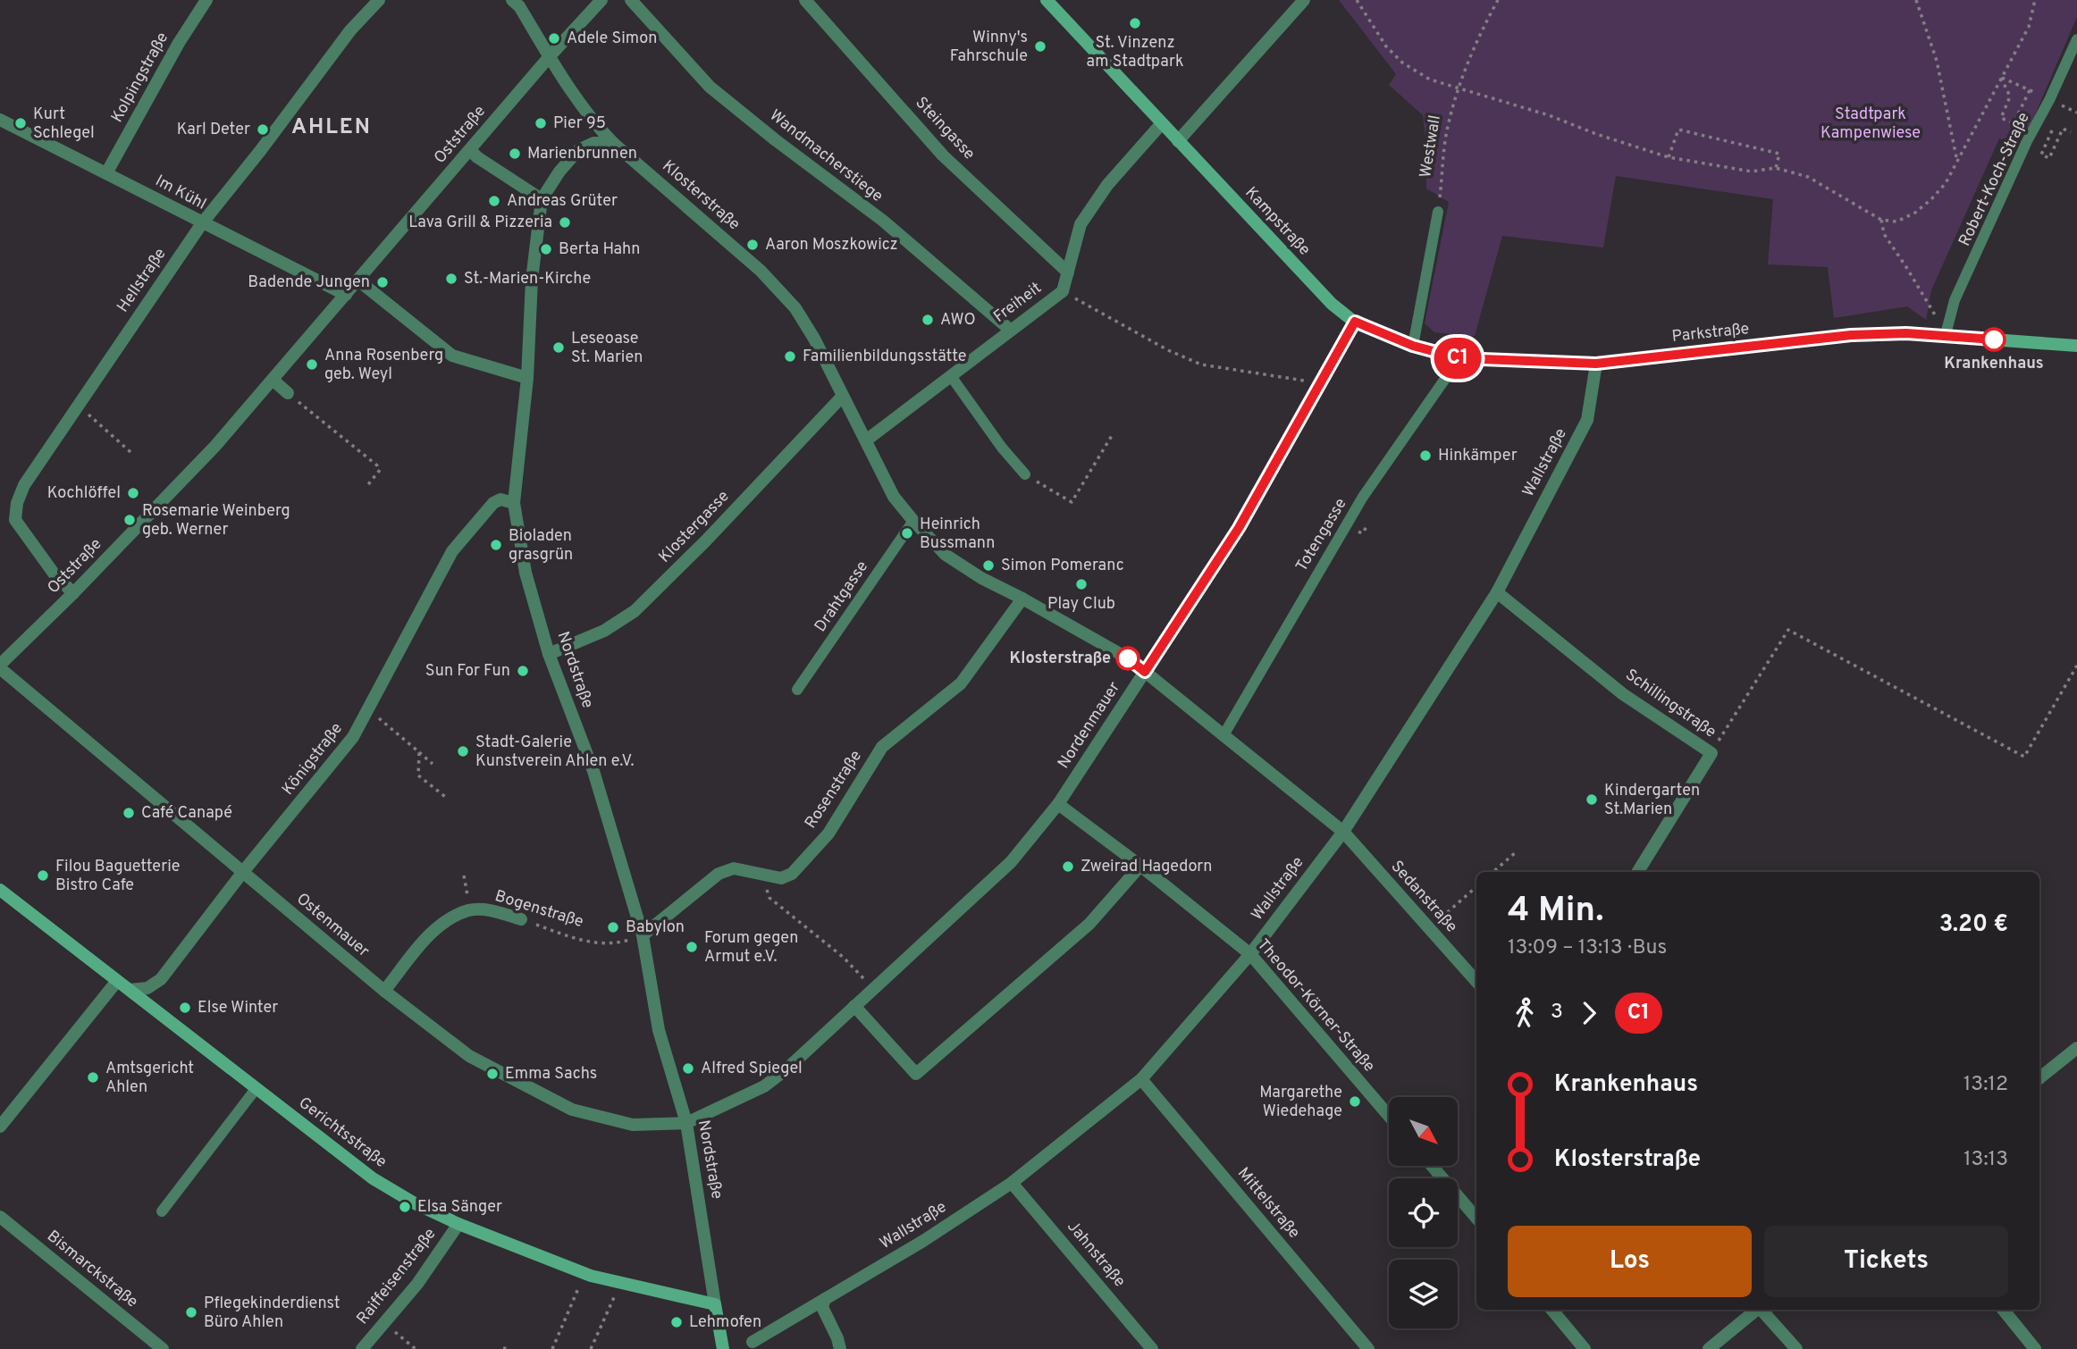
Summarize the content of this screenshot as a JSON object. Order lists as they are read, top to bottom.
{
  "streets": {
    "street": [
      "Kolpingstraße",
      "Steingasse",
      "Oststraße",
      "Wandmacherstiege",
      "Im Kühl",
      "Klosterstraße",
      "Kampstraße",
      "Hellstraße",
      "Freiheit",
      "Parkstraße",
      "Wallstraße",
      "Klostergasse",
      "Nordstraße",
      "Schillingstraße",
      "Nordenmauer",
      "Königstraße",
      "Rosenstraße",
      "Sedanstraße",
      "Bogenstraße",
      "Ostenmauer",
      "Theodor-Körner-Straße",
      "Gerichtsstraße",
      "Mittelstraße",
      "Jahnstraße",
      "Bismarckstraße",
      "Raiffeisenstraße"
    ],
    "lane": ["Robert-Koch-Straße", "Totengasse", "Drahtgasse"],
    "path": ["Westwall"]
  },
  "crossings": [
    ["Kolpingstraße", "Im Kühl"],
    ["Steingasse", "Freiheit"],
    ["Oststraße", "Im Kühl"],
    ["Oststraße", "Klosterstraße"],
    ["Oststraße", "Hellstraße"],
    ["Oststraße", "Ostenmauer"],
    ["Wandmacherstiege", "Freiheit"],
    ["Robert-Koch-Straße", "Parkstraße"],
    ["Im Kühl", "Hellstraße"],
    ["Klosterstraße", "Freiheit"],
    ["Klosterstraße", "Wallstraße"],
    ["Klosterstraße", "Klostergasse"],
    ["Klosterstraße", "Totengasse"],
    ["Klosterstraße", "Drahtgasse"],
    ["Klosterstraße", "Nordstraße"],
    ["Klosterstraße", "Nordenmauer"],
    ["Klosterstraße", "Rosenstraße"],
    ["Klosterstraße", "Sedanstraße"],
    ["Kampstraße", "Freiheit"],
    ["Kampstraße", "Parkstraße"],
    ["Kampstraße", "Nordenmauer"],
    ["Parkstraße", "Wallstraße"],
    ["Parkstraße", "Totengasse"],
    ["Parkstraße", "Nordenmauer"],
    ["Wallstraße", "Schillingstraße"],
    ["Wallstraße", "Sedanstraße"],
    ["Wallstraße", "Theodor-Körner-Straße"],
    ["Wallstraße", "Mittelstraße"],
    ["Wallstraße", "Jahnstraße"],
    ["Klostergasse", "Nordstraße"],
    ["Nordstraße", "Nordenmauer"],
    ["Nordstraße", "Königstraße"],
    ["Nordstraße", "Rosenstraße"],
    ["Nordstraße", "Bogenstraße"],
    ["Nordstraße", "Ostenmauer"],
    ["Nordstraße", "Gerichtsstraße"],
    ["Nordenmauer", "Ostenmauer"],
    ["Nordenmauer", "Theodor-Körner-Straße"],
    ["Königstraße", "Ostenmauer"],
    ["Königstraße", "Gerichtsstraße"],
    ["Rosenstraße", "Bogenstraße"],
    ["Bogenstraße", "Ostenmauer"],
    ["Gerichtsstraße", "Raiffeisenstraße"]
  ],
  "districts": ["AHLEN"],
  "parks": ["Stadtpark Kampenwiese"],
  "places": [
    "St. Vinzenz am Stadtpark",
    "Adele Simon",
    "Winny's Fahrschule",
    "Kurt Schlegel",
    "Pier 95",
    "Karl Deter",
    "Marienbrunnen",
    "Andreas Grüter",
    "Lava Grill & Pizzeria",
    "Aaron Moszkowicz",
    "Berta Hahn",
    "St.-Marien-Kirche",
    "Badende Jungen",
    "AWO",
    "Krankenhaus",
    "Leseoase St. Marien",
    "Familienbildungsstätte",
    "Anna Rosenberg geb. Weyl",
    "Hinkämper",
    "Kochlöffel",
    "Rosemarie Weinberg geb. Werner",
    "Heinrich Bussmann",
    "Bioladen grasgrün",
    "Simon Pomeranc",
    "Play Club",
    "Klosterstraße",
    "Sun For Fun",
    "Stadt-Galerie Kunstverein Ahlen e.V.",
    "Kindergarten St.Marien",
    "Café Canapé",
    "Zweirad Hagedorn",
    "Filou Baguetterie Bistro Cafe",
    "Babylon",
    "Forum gegen Armut e.V.",
    "Else Winter",
    "Alfred Spiegel",
    "Emma Sachs",
    "Amtsgericht Ahlen",
    "Margarethe Wiedehage",
    "Elsa Sänger",
    "Pflegekinderdienst Büro Ahlen",
    "Lehmofen"
  ],
  "lines": ["bus line C1"],
  "north": "bottom right",
  "page": {
    "on_map": "C1",
    "heading": ["4 Min.", "13:09 – 13:13 · Bus", "3.20 €"],
    "legs": ["3", "C1"],
    "list": [
      {
        "name": "Krankenhaus",
        "value": "13:12"
      },
      {
        "name": "Klosterstraße",
        "value": "13:13"
      }
    ],
    "buttons": ["Los", "Tickets"]
  }
}
